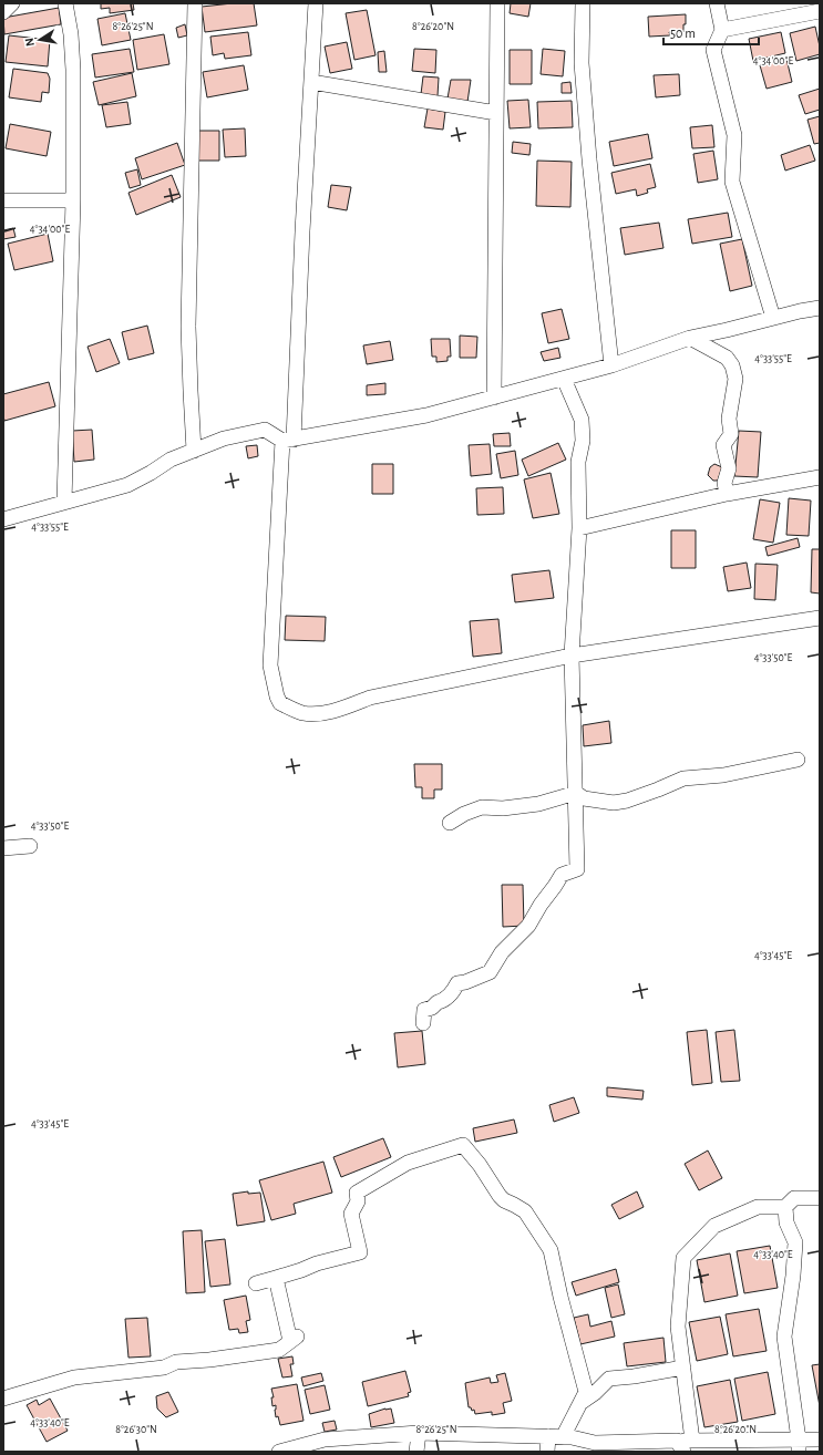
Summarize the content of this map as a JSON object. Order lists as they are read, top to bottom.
{
  "scale_bar": "50 m",
  "north": "left",
  "coordinates": [
    "8°26'25\"N",
    "8°26'20\"N",
    "4°34'00\"E",
    "4°33'55\"E",
    "4°33'50\"E",
    "4°33'45\"E",
    "4°33'40\"E",
    "8°26'30\"N"
  ]
}
